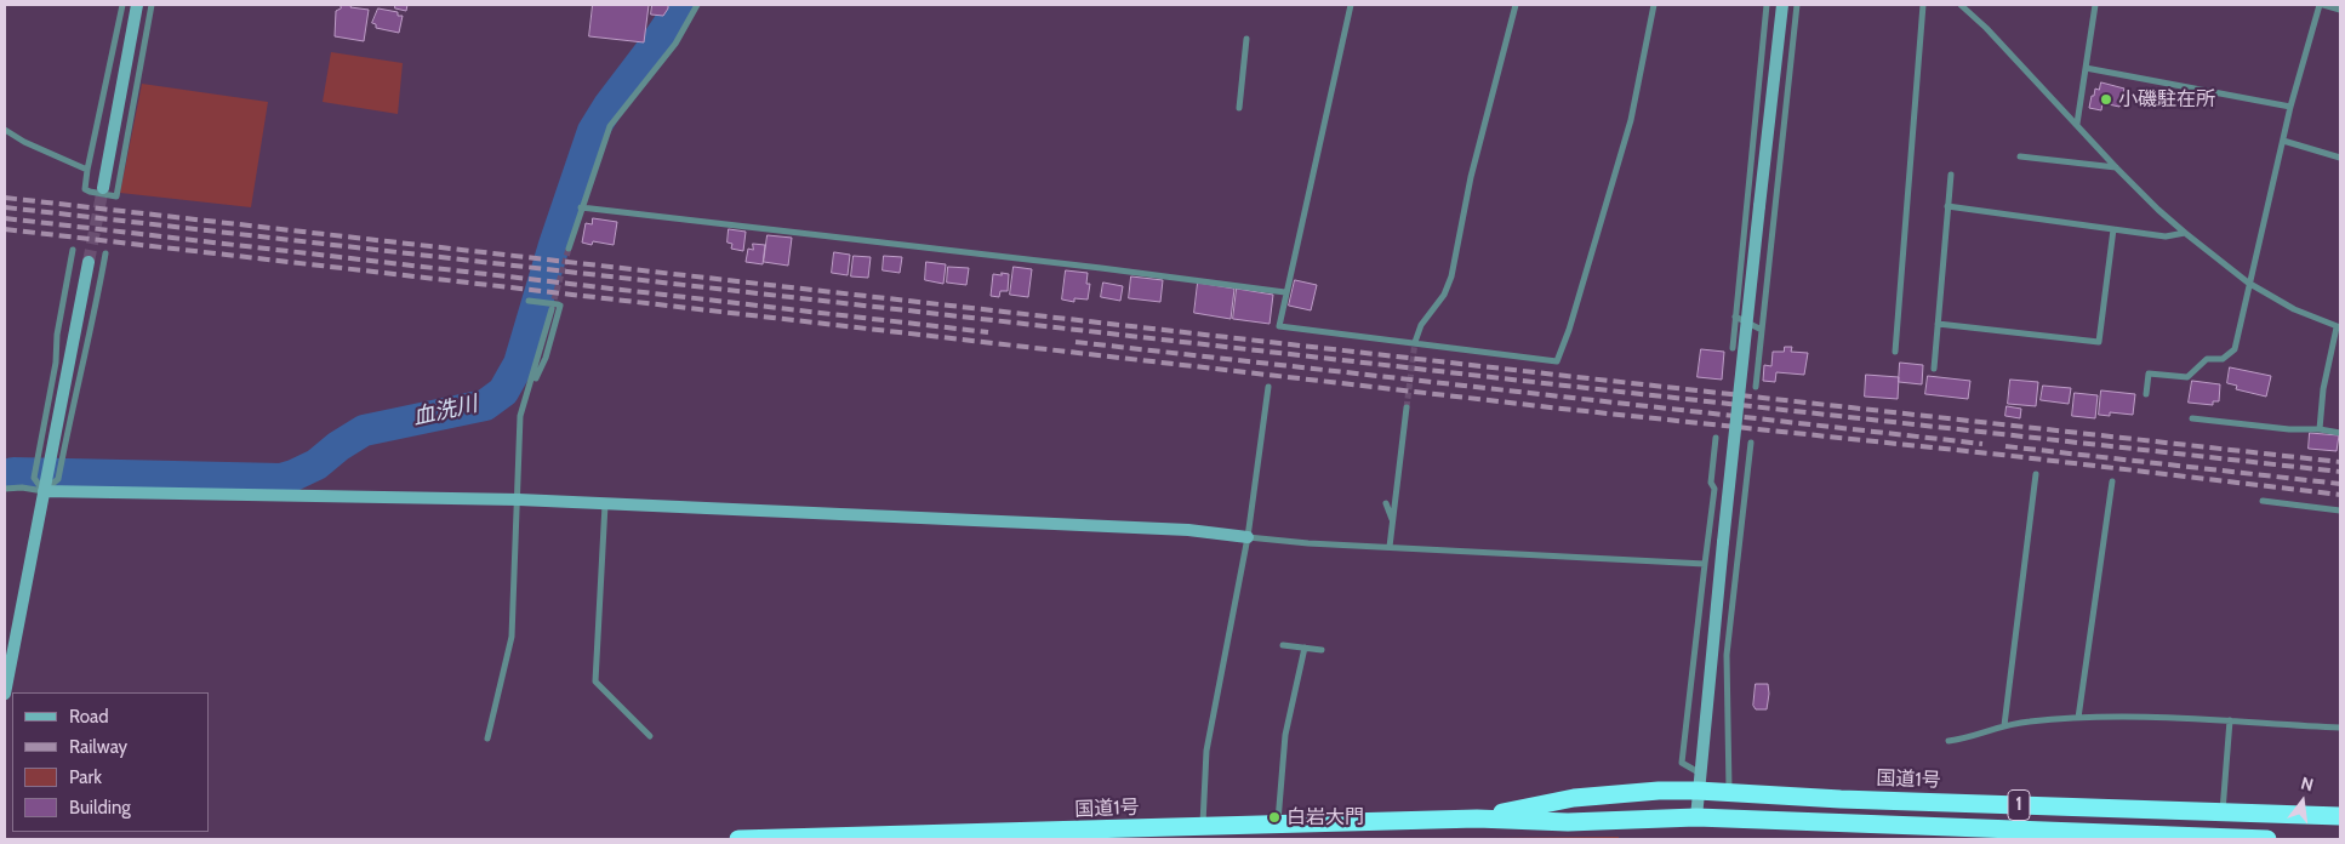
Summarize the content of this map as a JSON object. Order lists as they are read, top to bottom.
{
  "streets": {
    "highway": ["国道1号", "1"]
  },
  "water": ["血洗川"],
  "places": ["小磯駐在所", "白岩大門"],
  "legend": [
    "Road",
    "Railway",
    "Park",
    "Building"
  ],
  "north": "top"
}
